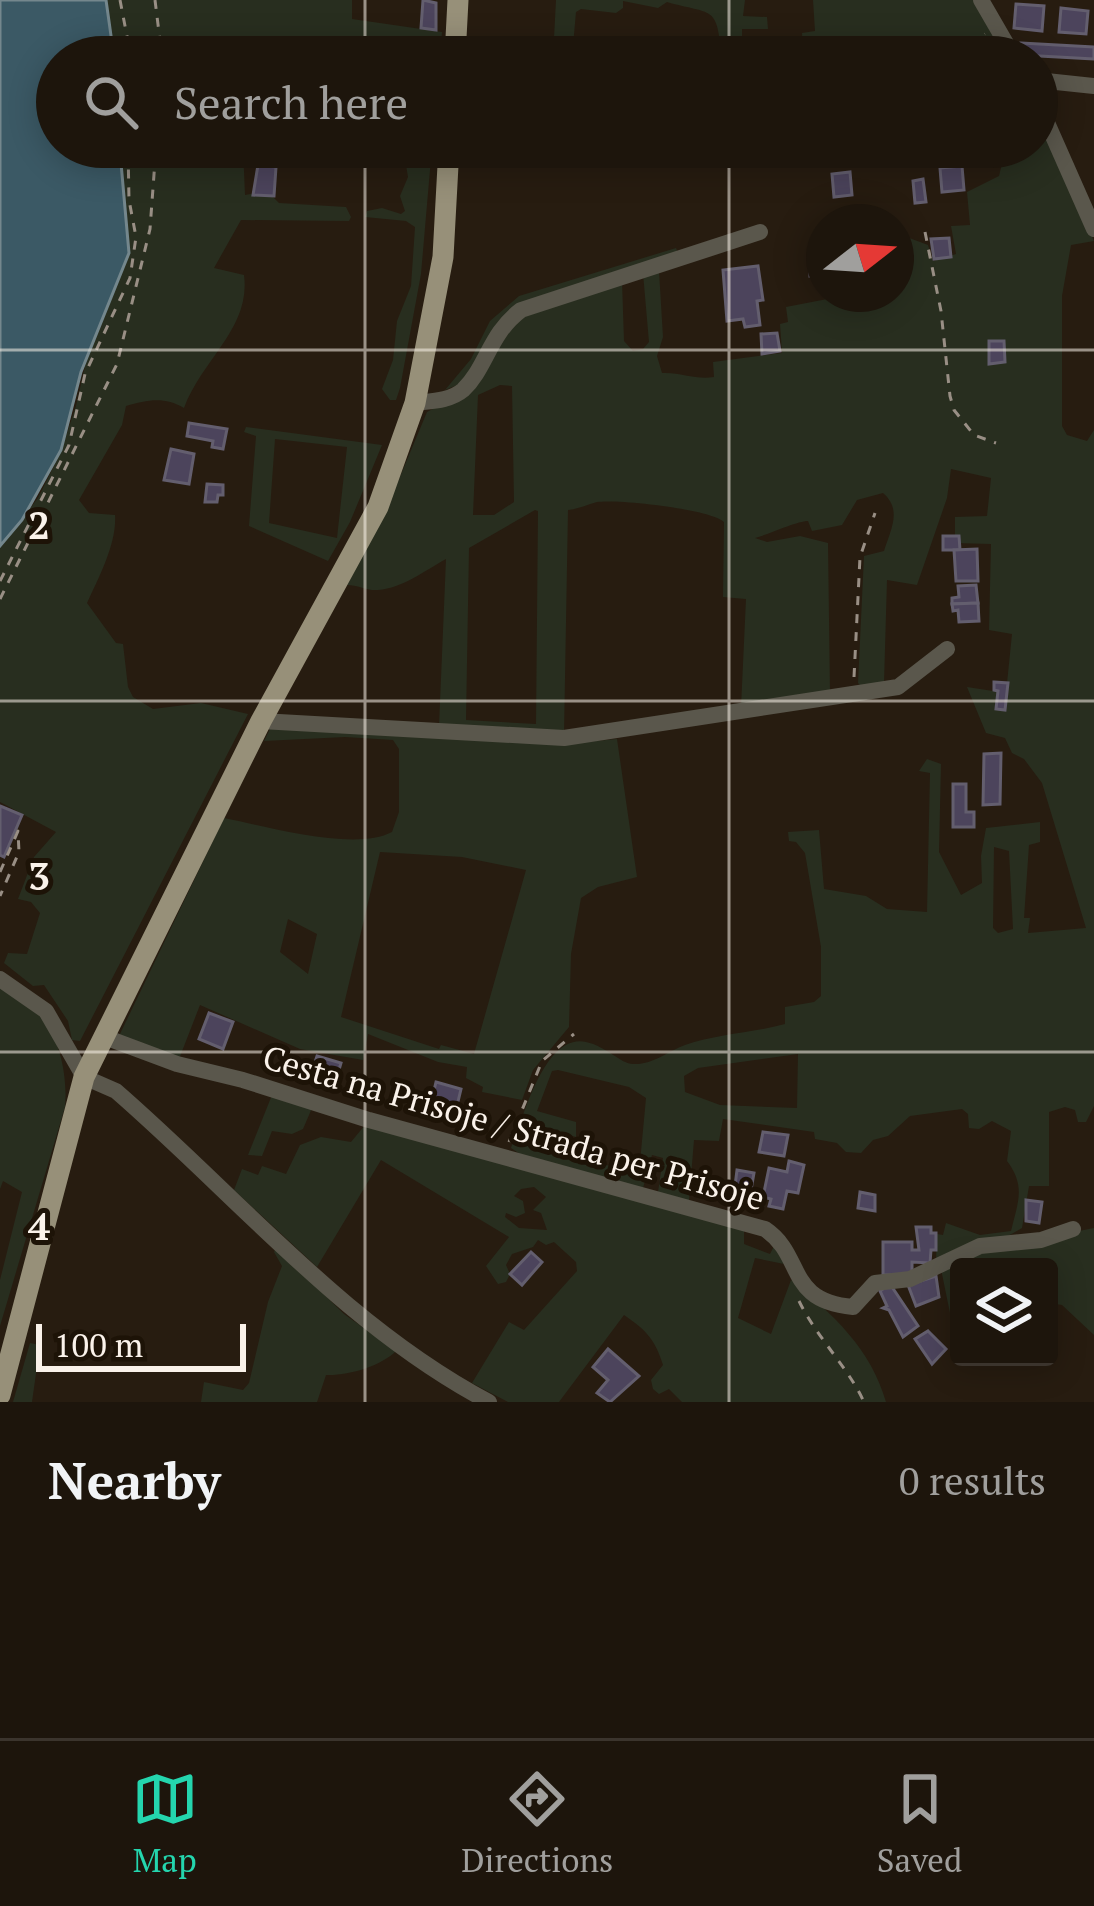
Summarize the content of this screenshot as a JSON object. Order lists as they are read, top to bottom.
{
  "streets": {
    "street": ["Cesta na Prisoje / Strada per Prisoje"]
  },
  "scale_bar": "100 m",
  "north": "right",
  "page": {
    "search": "Search here",
    "scale": "100 m",
    "heading": ["Nearby", "0 results"],
    "nav": ["Map", "Directions", "Saved"]
  },
  "grid": {
    "rows": ["2", "3", "4"]
  }
}
